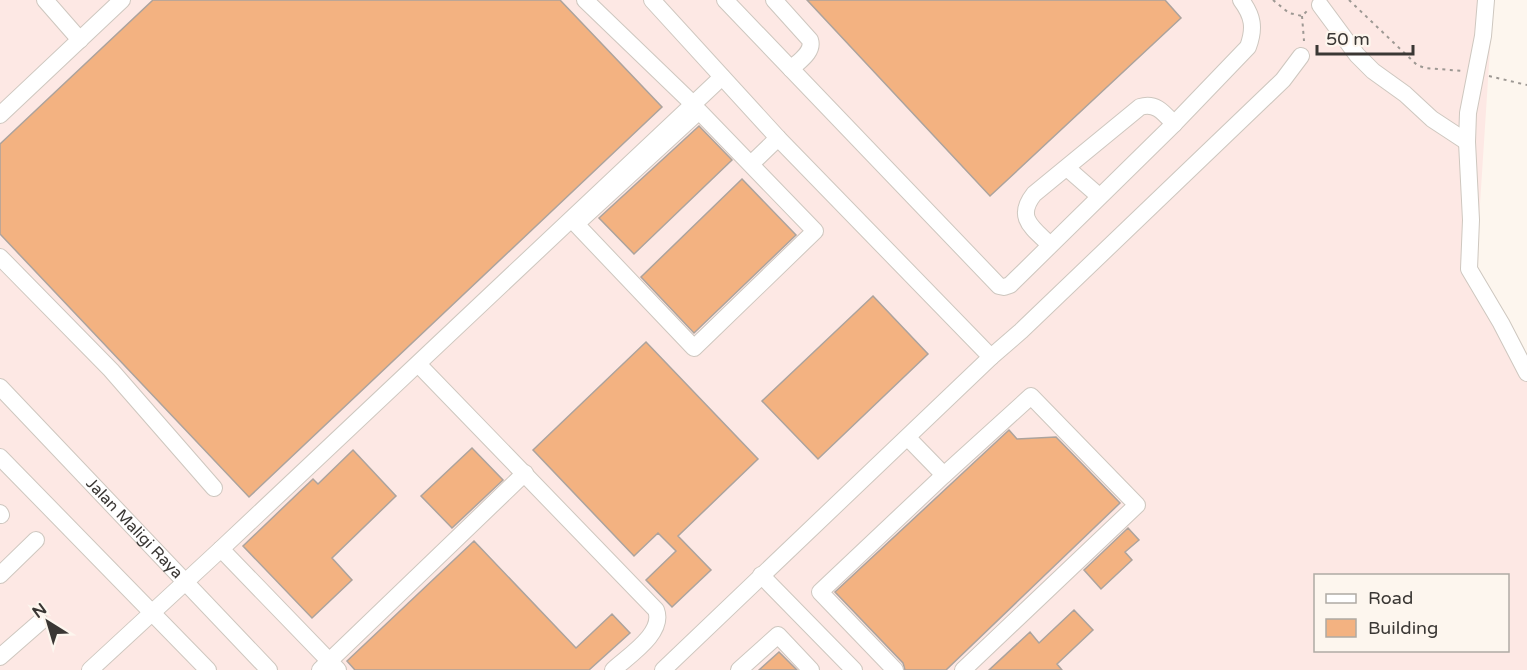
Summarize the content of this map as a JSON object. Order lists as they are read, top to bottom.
{
  "streets": {
    "street": ["Jalan Maligi Raya"]
  },
  "legend": ["Road", "Building"],
  "scale_bar": "50 m",
  "north": "top left"
}
